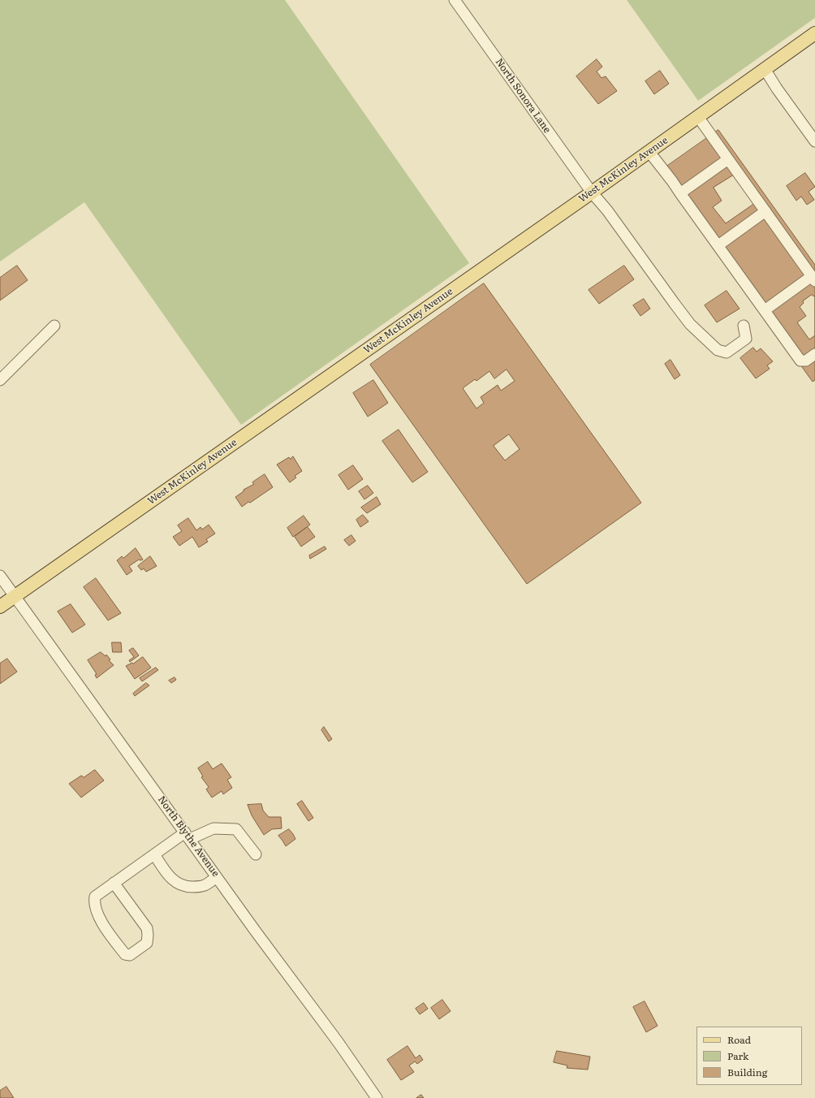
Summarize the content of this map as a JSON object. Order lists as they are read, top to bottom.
{
  "streets": {
    "main road": ["West McKinley Avenue"],
    "street": ["North Sonora Lane", "North Blythe Avenue"]
  },
  "crossings": [
    ["North Sonora Lane", "West McKinley Avenue"],
    ["West McKinley Avenue", "North Blythe Avenue"]
  ],
  "legend": ["Road", "Park", "Building"]
}
